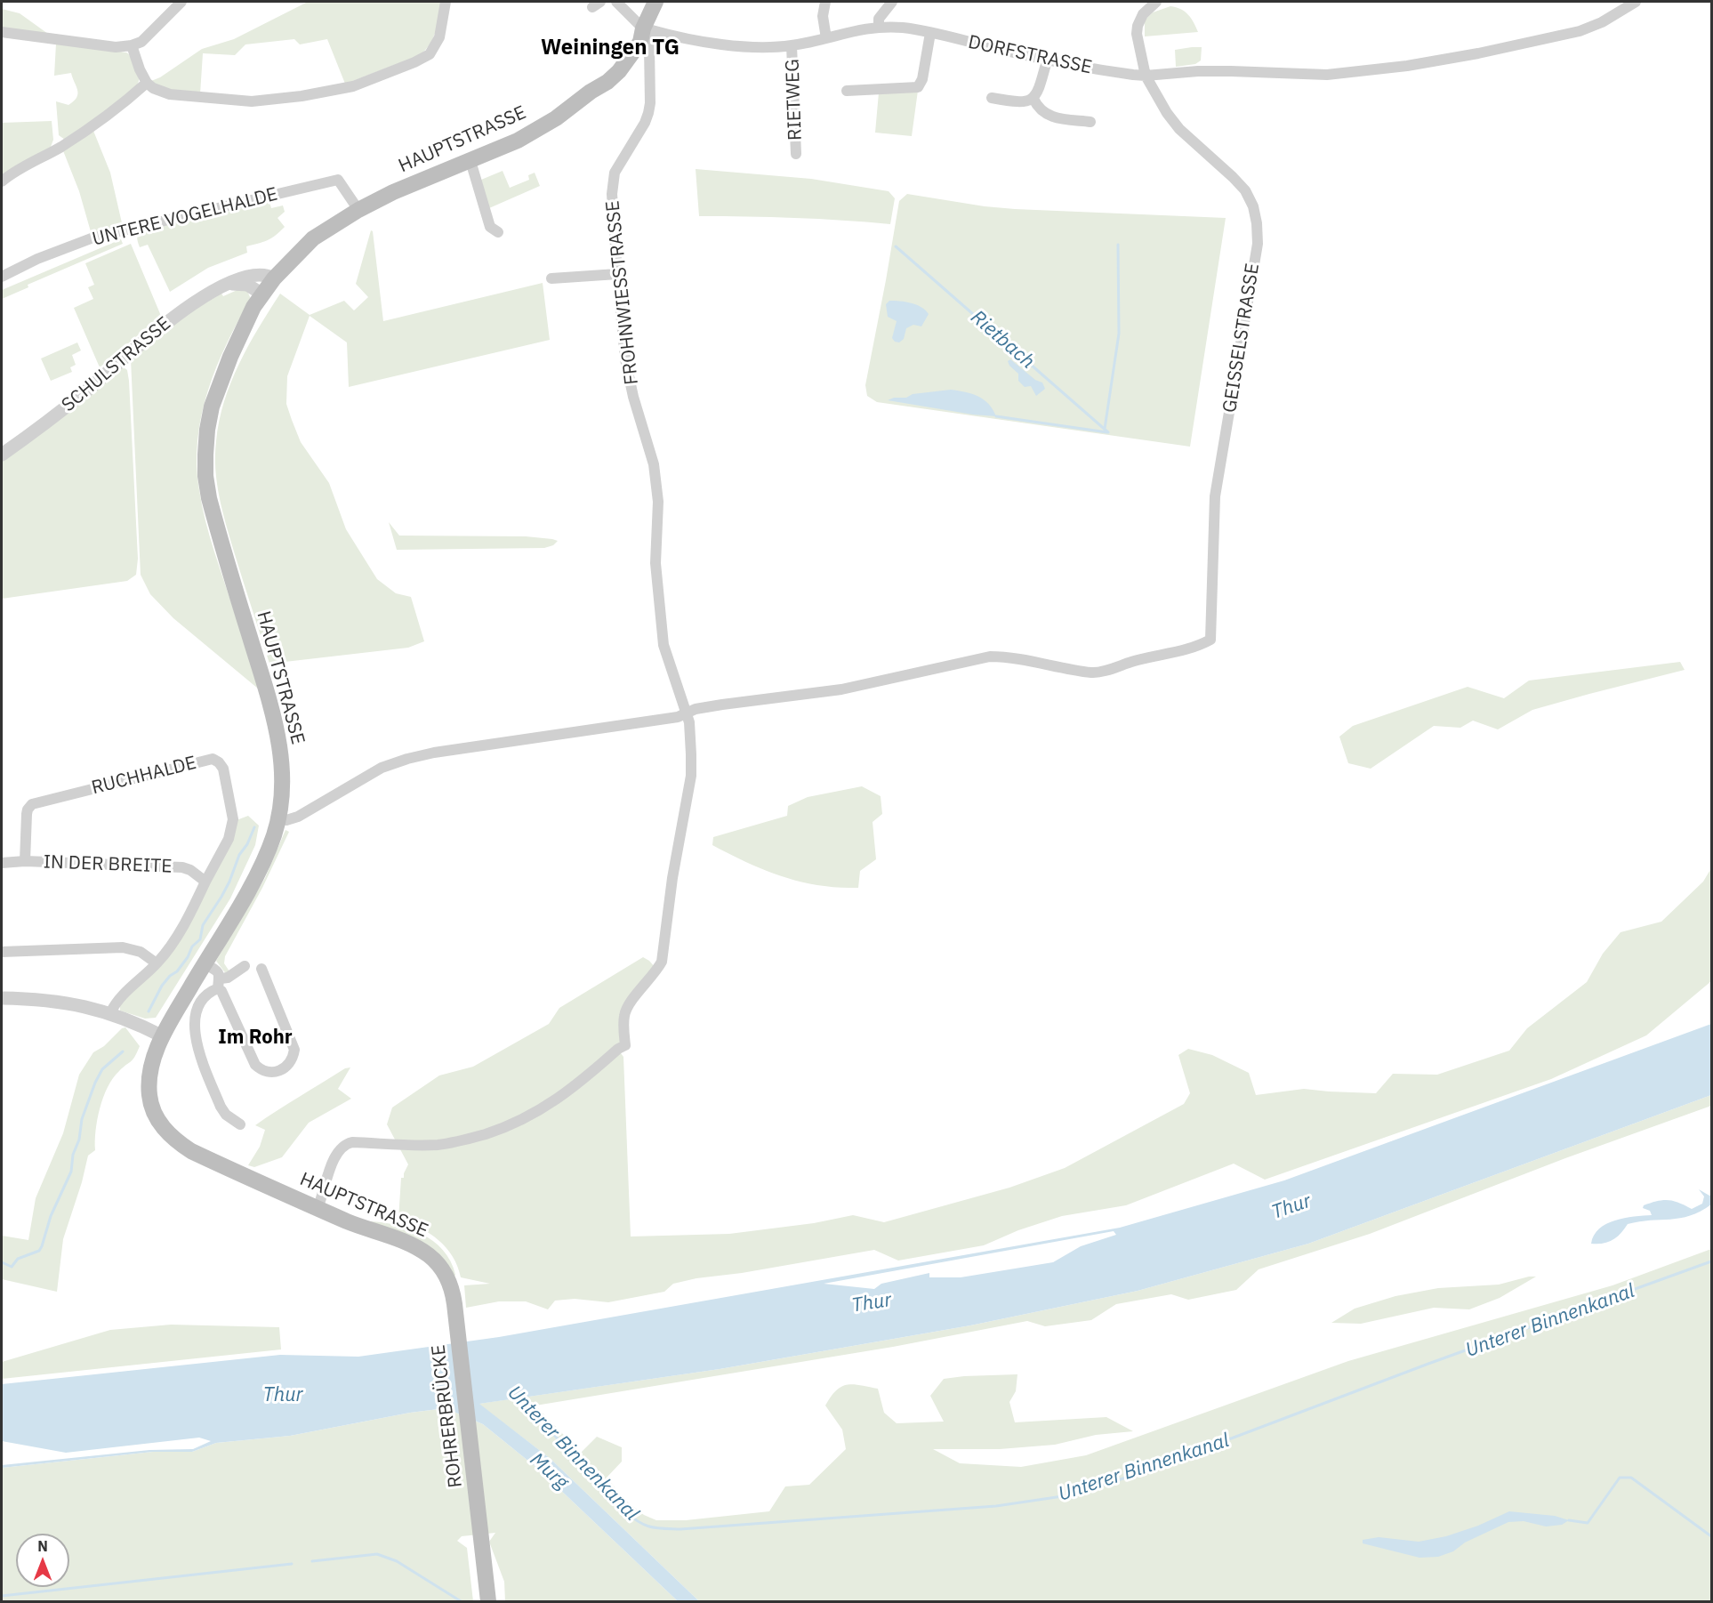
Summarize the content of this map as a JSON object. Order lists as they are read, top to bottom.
{
  "streets": {
    "main road": ["HAUPTSTRASSE", "ROHRERBRÜCKE"],
    "street": [
      "DORFSTRASSE",
      "RIETWEG",
      "UNTERE VOGELHALDE",
      "FROHNWIESSTRASSE",
      "GEISSELSTRASSE",
      "SCHULSTRASSE",
      "RUCHHALDE",
      "IN DER BREITE"
    ]
  },
  "crossings": [
    ["DORFSTRASSE", "RIETWEG"],
    ["DORFSTRASSE", "HAUPTSTRASSE"],
    ["DORFSTRASSE", "FROHNWIESSTRASSE"],
    ["DORFSTRASSE", "GEISSELSTRASSE"],
    ["HAUPTSTRASSE", "UNTERE VOGELHALDE"],
    ["HAUPTSTRASSE", "FROHNWIESSTRASSE"],
    ["HAUPTSTRASSE", "SCHULSTRASSE"],
    ["HAUPTSTRASSE", "ROHRERBRÜCKE"],
    ["FROHNWIESSTRASSE", "GEISSELSTRASSE"],
    ["RUCHHALDE", "IN DER BREITE"]
  ],
  "districts": ["Weiningen TG", "Im Rohr"],
  "water": [
    "Rietbach",
    "Thur",
    "Unterer Binnenkanal",
    "Murg"
  ],
  "north": "top"
}
